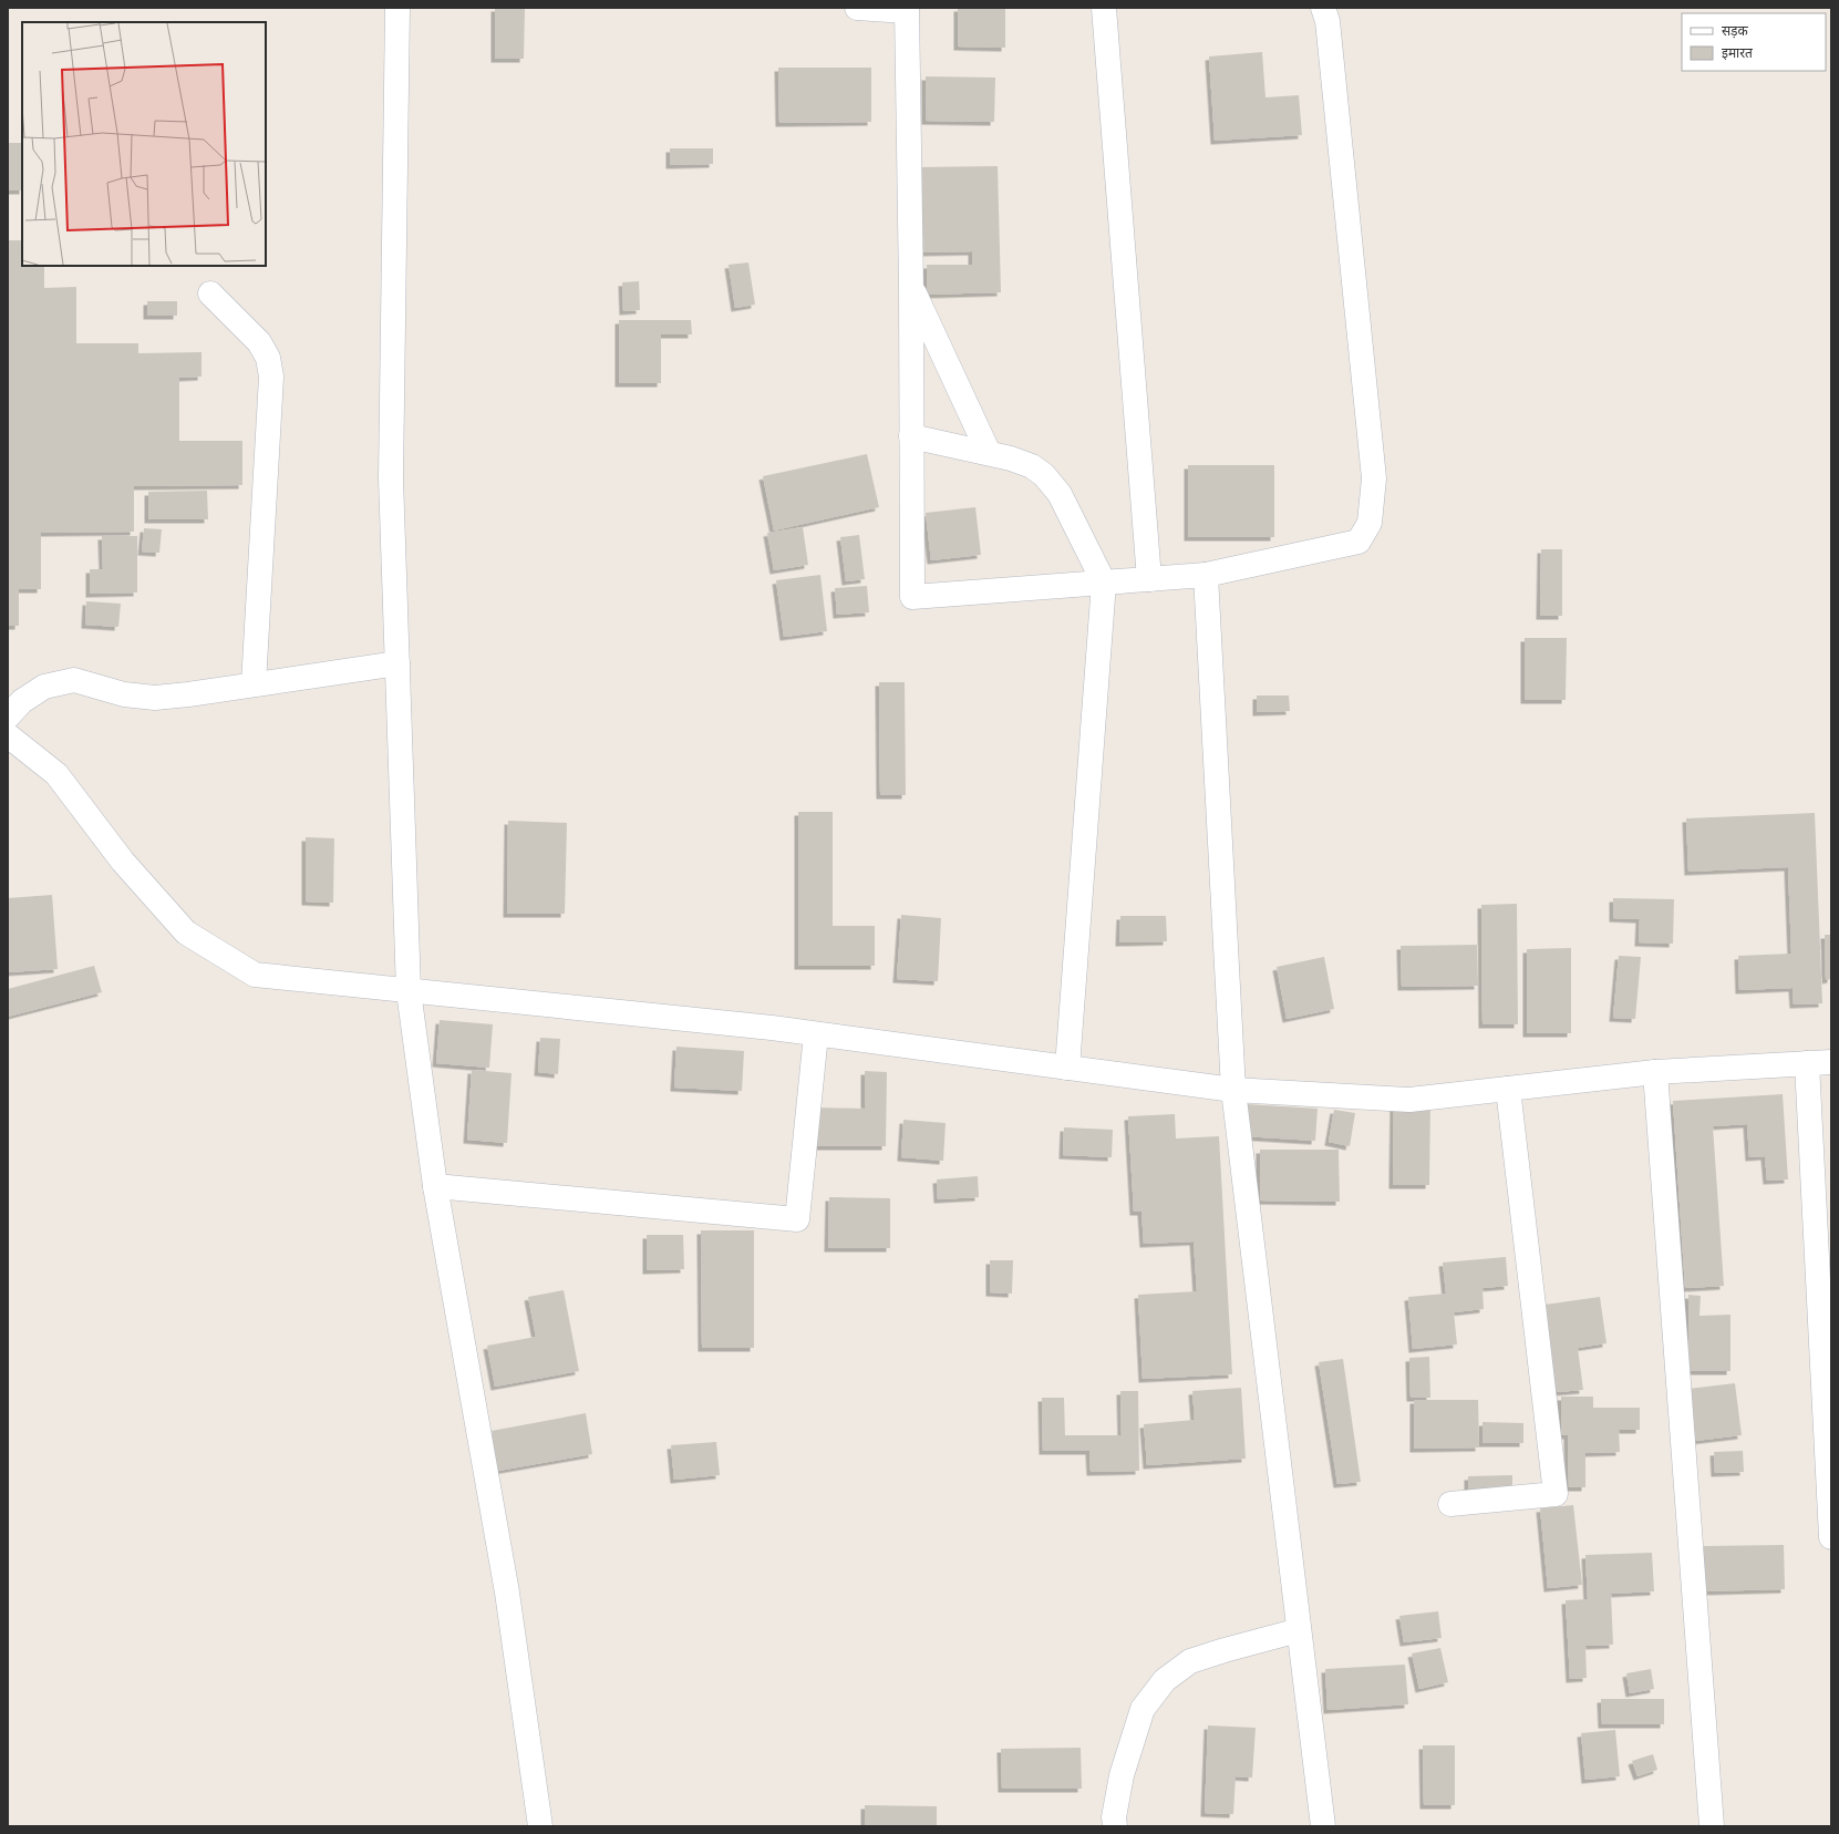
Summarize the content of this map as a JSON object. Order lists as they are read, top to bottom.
{
  "legend": ["सड़क", "इमारत"]
}
